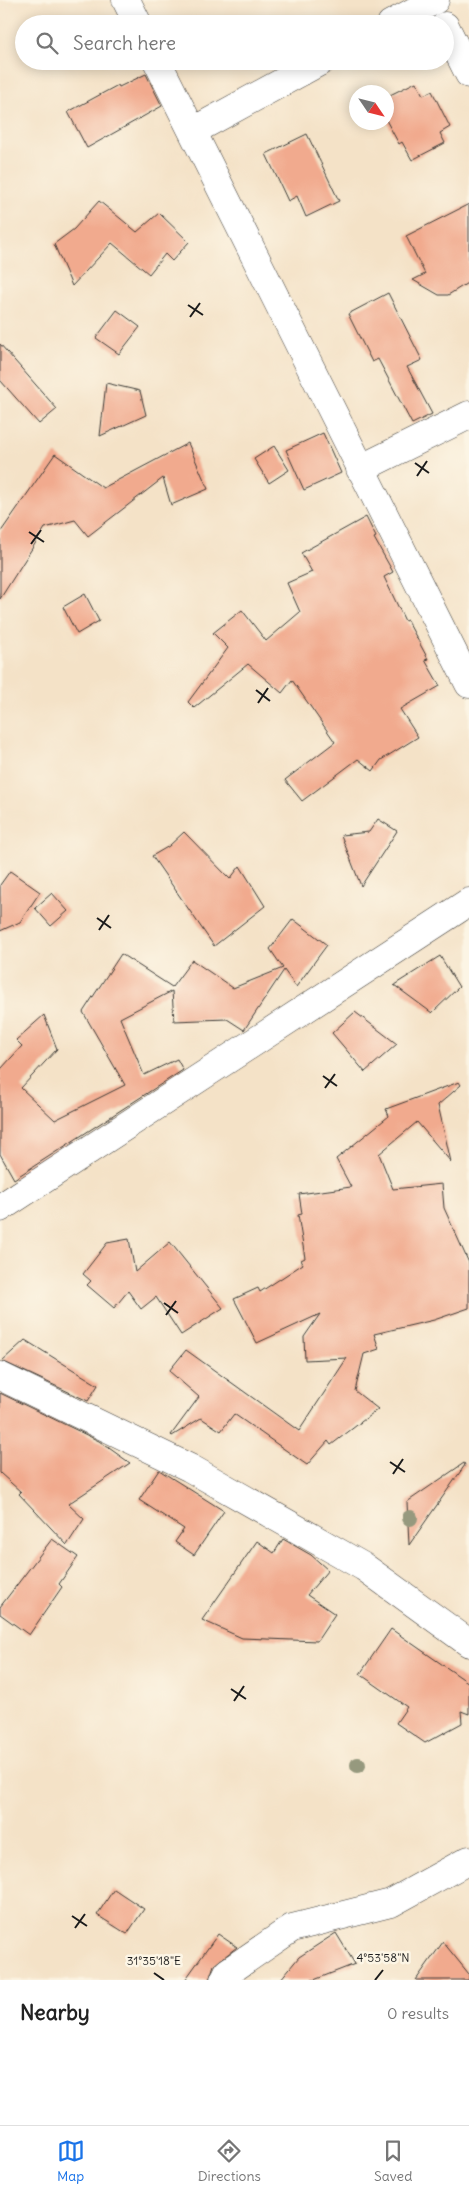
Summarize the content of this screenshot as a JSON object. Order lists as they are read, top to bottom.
{
  "north": "bottom right",
  "page": {
    "search": "Search here",
    "heading": ["Nearby", "0 results"],
    "nav": ["Map", "Directions", "Saved"]
  },
  "coordinates": ["4°53'58\"N", "31°35'18\"E"]
}
